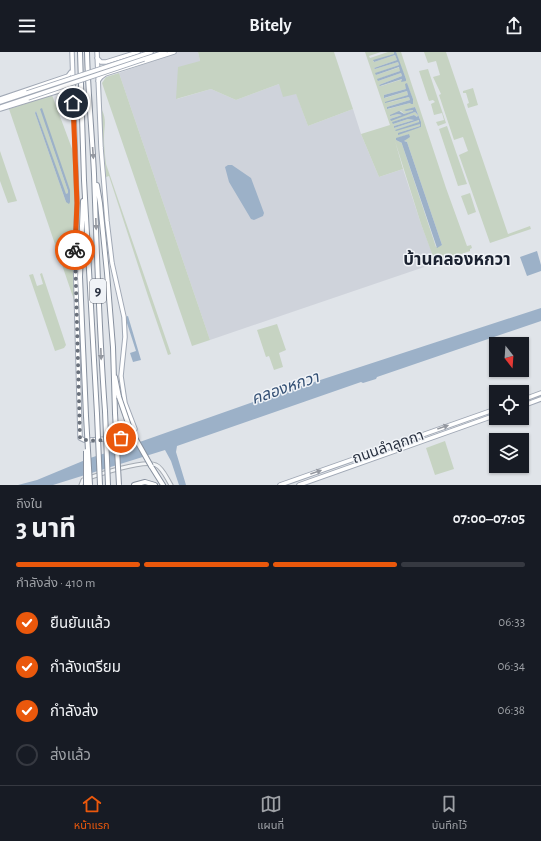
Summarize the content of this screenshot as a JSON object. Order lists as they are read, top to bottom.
{
  "streets": {
    "highway": ["9"],
    "main road": ["ถนนลำลูกกา"]
  },
  "districts": ["บ้านคลองหกวา"],
  "water": ["คลองหกวา"],
  "north": "bottom",
  "page": {
    "header": "Bitely",
    "heading": ["3 นาที", "ถึงใน", "07:00–07:05"],
    "bar": "กำลังส่ง · 410 m",
    "list": [
      ["ยืนยันแล้ว", "06:33"],
      ["กำลังเตรียม", "06:34"],
      ["กำลังส่ง", "06:38"],
      "ส่งแล้ว"
    ],
    "tabs": ["หน้าแรก", "แผนที่", "บันทึกไว้"]
  }
}
